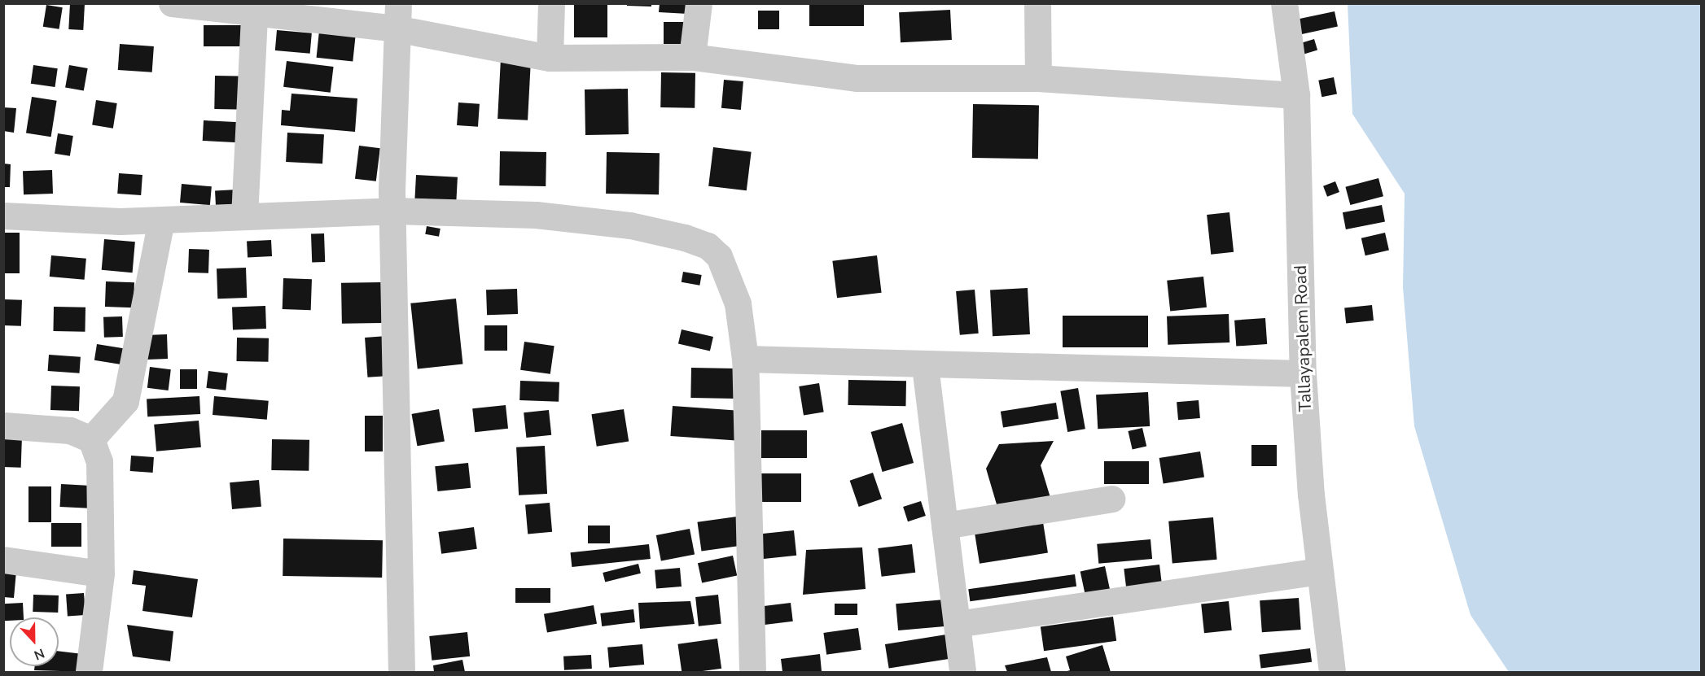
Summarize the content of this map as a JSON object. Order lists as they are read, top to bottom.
{
  "streets": {
    "street": ["Tallayapalem Road"]
  },
  "north": "bottom"
}
